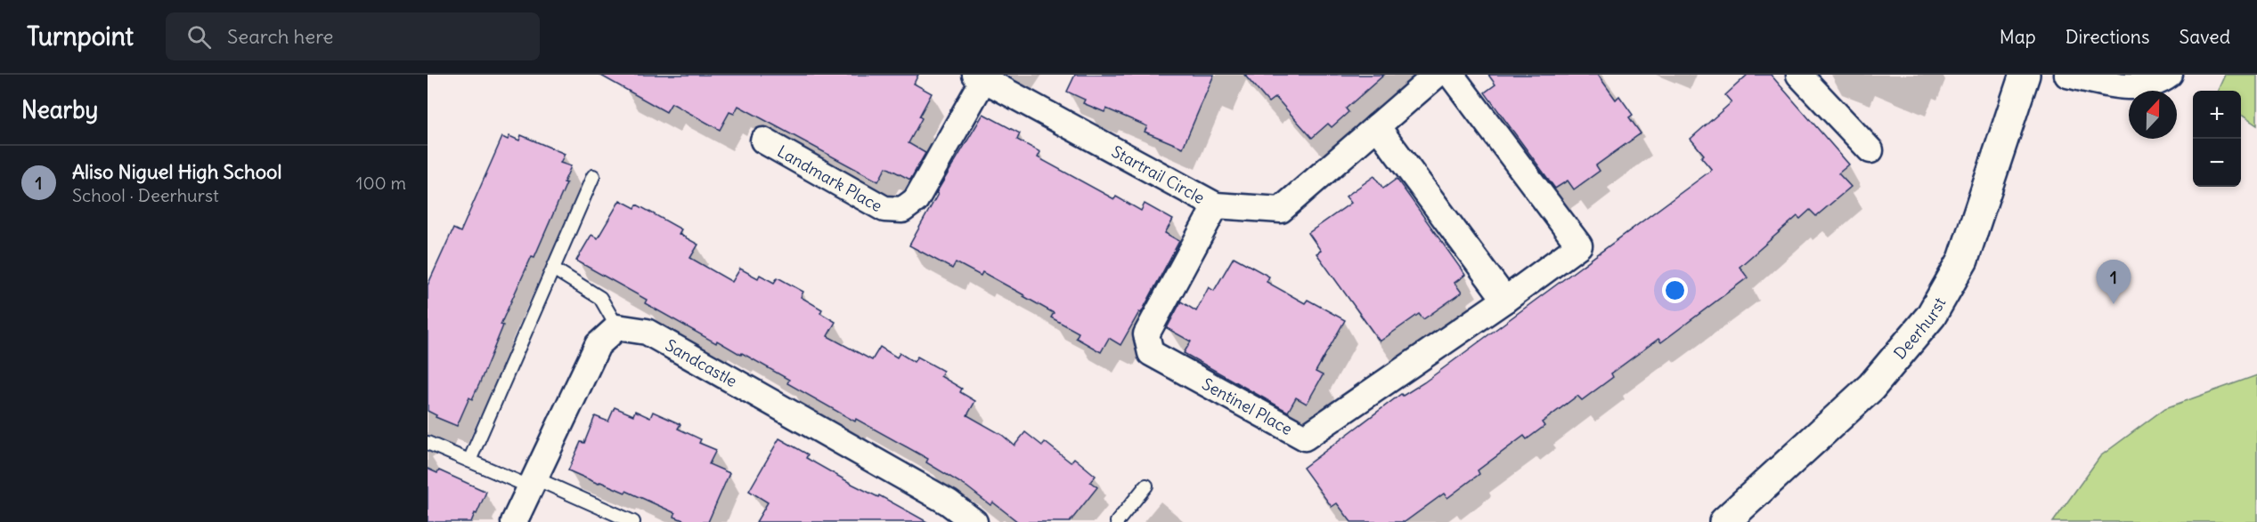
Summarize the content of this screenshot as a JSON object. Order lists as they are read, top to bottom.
{
  "streets": {
    "street": [
      "Startrail Circle",
      "Landmark Place",
      "Deerhurst",
      "Sandcastle",
      "Sentinel Place"
    ]
  },
  "crossings": [
    ["Startrail Circle", "Landmark Place"],
    ["Startrail Circle", "Sentinel Place"]
  ],
  "north": "top",
  "page": {
    "header": "Turnpoint",
    "search": "Search here",
    "nav": ["Map", "Directions", "Saved"],
    "heading": "Nearby",
    "map_buttons": ["+", "−"],
    "list": [
      {
        "mark": "1",
        "name": "Aliso Niguel High School",
        "note": "School · Deerhurst",
        "value": "100 m"
      }
    ],
    "pins": "1"
  }
}
